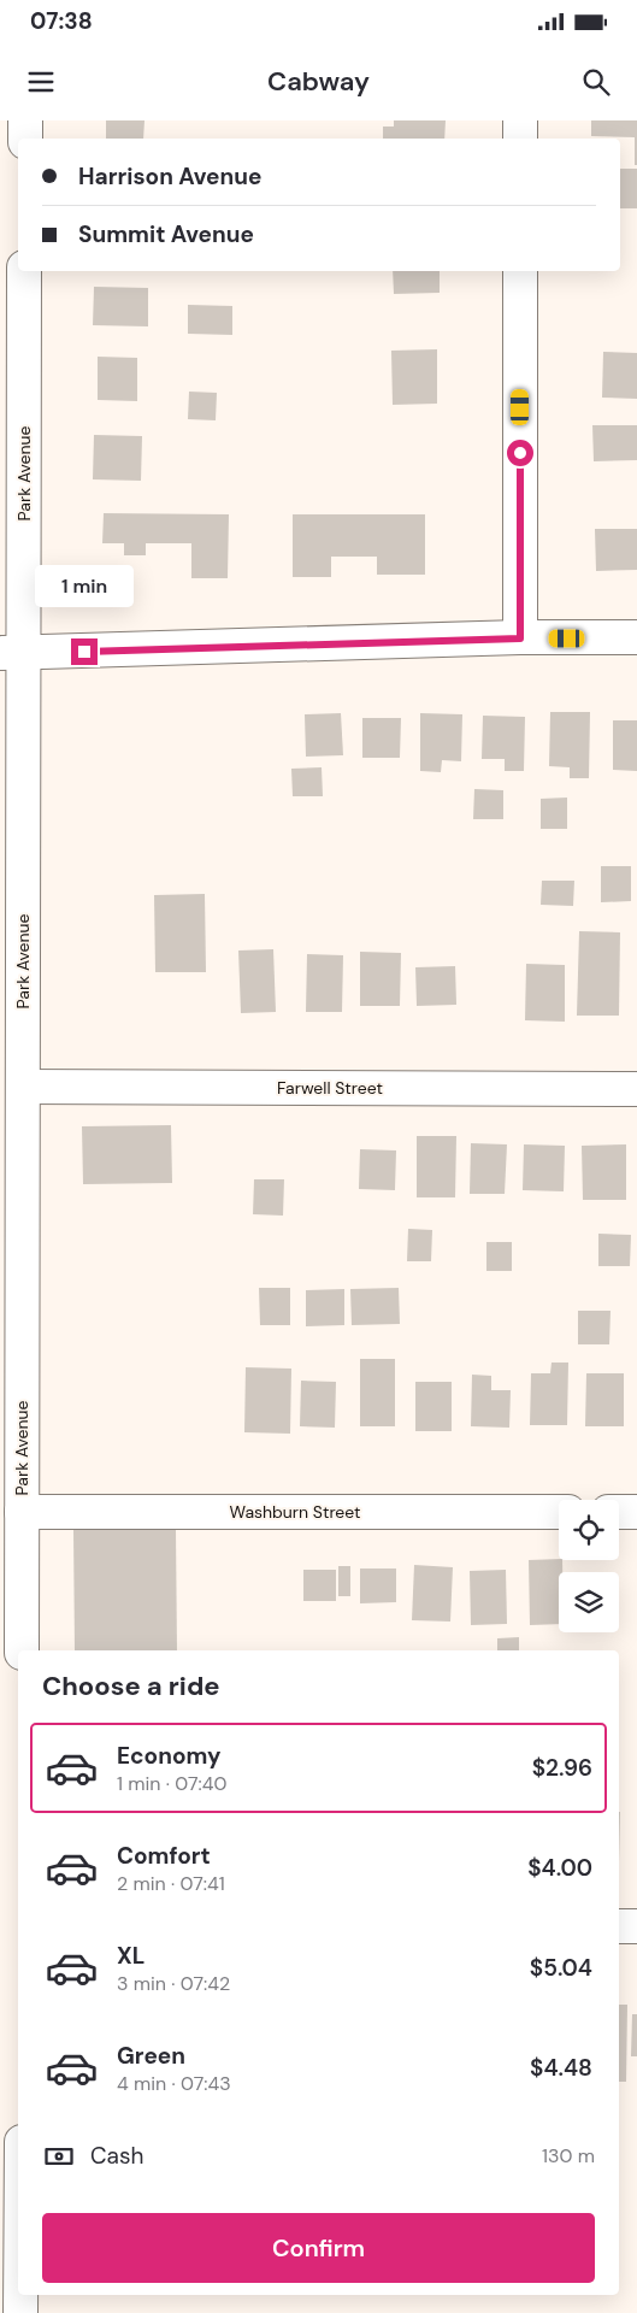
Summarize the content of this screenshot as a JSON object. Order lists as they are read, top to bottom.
{
  "streets": {
    "street": ["Park Avenue", "Farwell Street", "Washburn Street"]
  },
  "crossings": [
    ["Park Avenue", "Farwell Street"],
    ["Park Avenue", "Washburn Street"]
  ],
  "page": {
    "status": "07:38",
    "header": "Cabway",
    "banner": ["Harrison Avenue", "Summit Avenue"],
    "bubble": "1 min",
    "heading": "Choose a ride",
    "list": [
      {
        "name": "Economy",
        "note": "1 min · 07:40",
        "value": "$2.96"
      },
      {
        "name": "Comfort",
        "note": "2 min · 07:41",
        "value": "$4.00"
      },
      {
        "name": "XL",
        "note": "3 min · 07:42",
        "value": "$5.04"
      },
      {
        "name": "Green",
        "note": "4 min · 07:43",
        "value": "$4.48"
      }
    ],
    "pay": ["Cash", "130 m"],
    "buttons": "Confirm"
  }
}
